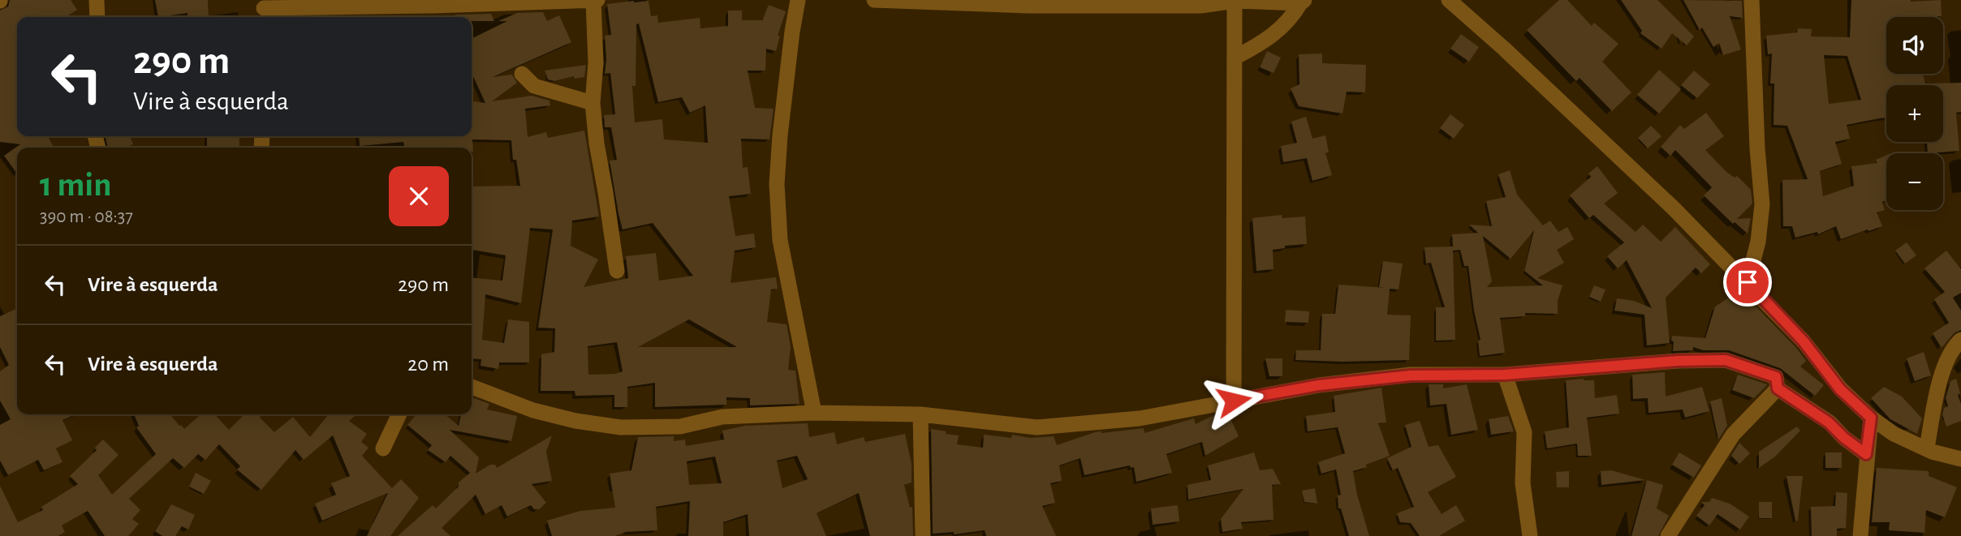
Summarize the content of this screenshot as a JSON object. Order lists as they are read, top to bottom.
{
  "page": {
    "map_buttons": ["+", "−"],
    "turn": ["290 m", "Vire à esquerda"],
    "heading": ["1 min", "390 m · 08:37"],
    "list": [
      {
        "name": "Vire à esquerda",
        "value": "290 m"
      },
      {
        "name": "Vire à esquerda",
        "value": "20 m"
      }
    ]
  }
}
